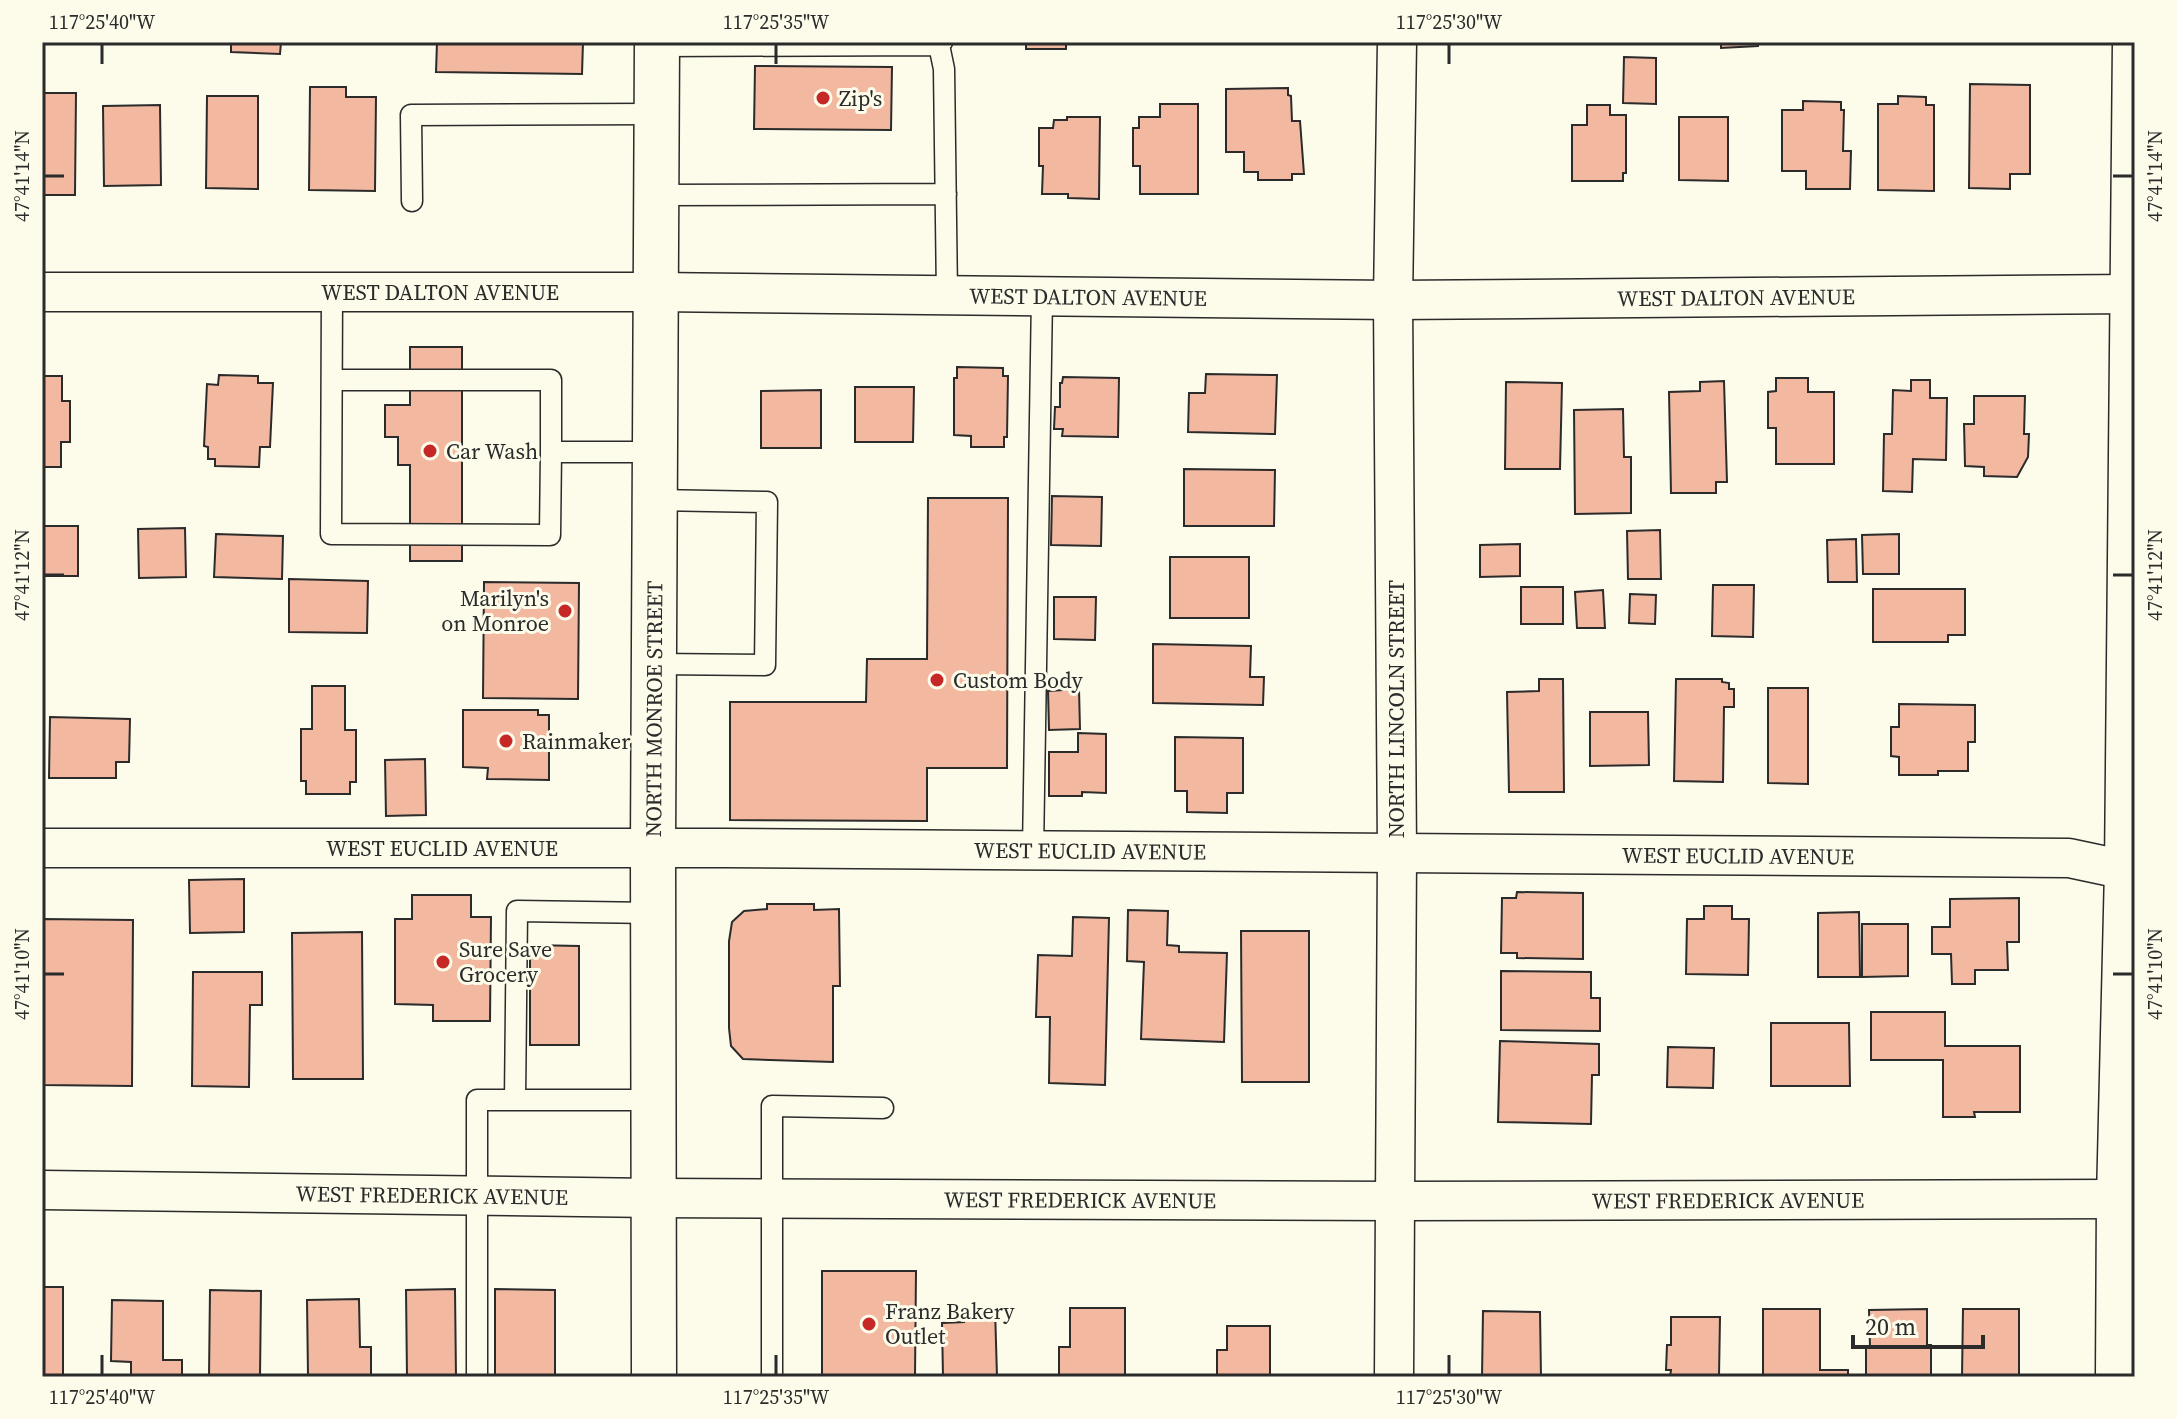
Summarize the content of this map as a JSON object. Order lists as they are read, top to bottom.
{
  "streets": {
    "main road": ["NORTH MONROE STREET"],
    "street": [
      "WEST DALTON AVENUE",
      "NORTH LINCOLN STREET",
      "WEST EUCLID AVENUE",
      "WEST FREDERICK AVENUE"
    ]
  },
  "crossings": [
    ["WEST DALTON AVENUE", "NORTH MONROE STREET"],
    ["WEST DALTON AVENUE", "NORTH LINCOLN STREET"],
    ["NORTH MONROE STREET", "WEST EUCLID AVENUE"],
    ["NORTH MONROE STREET", "WEST FREDERICK AVENUE"],
    ["NORTH LINCOLN STREET", "WEST EUCLID AVENUE"],
    ["NORTH LINCOLN STREET", "WEST FREDERICK AVENUE"]
  ],
  "places": [
    "Zip's",
    "Car Wash",
    "Marilyn's on Monroe",
    "Custom Body",
    "Rainmaker",
    "Sure Save Grocery",
    "Franz Bakery Outlet"
  ],
  "scale_bar": "20 m",
  "coordinates": [
    "117°25'40\"W",
    "117°25'35\"W",
    "117°25'30\"W",
    "47°41'14\"N",
    "47°41'12\"N",
    "47°41'10\"N"
  ]
}
